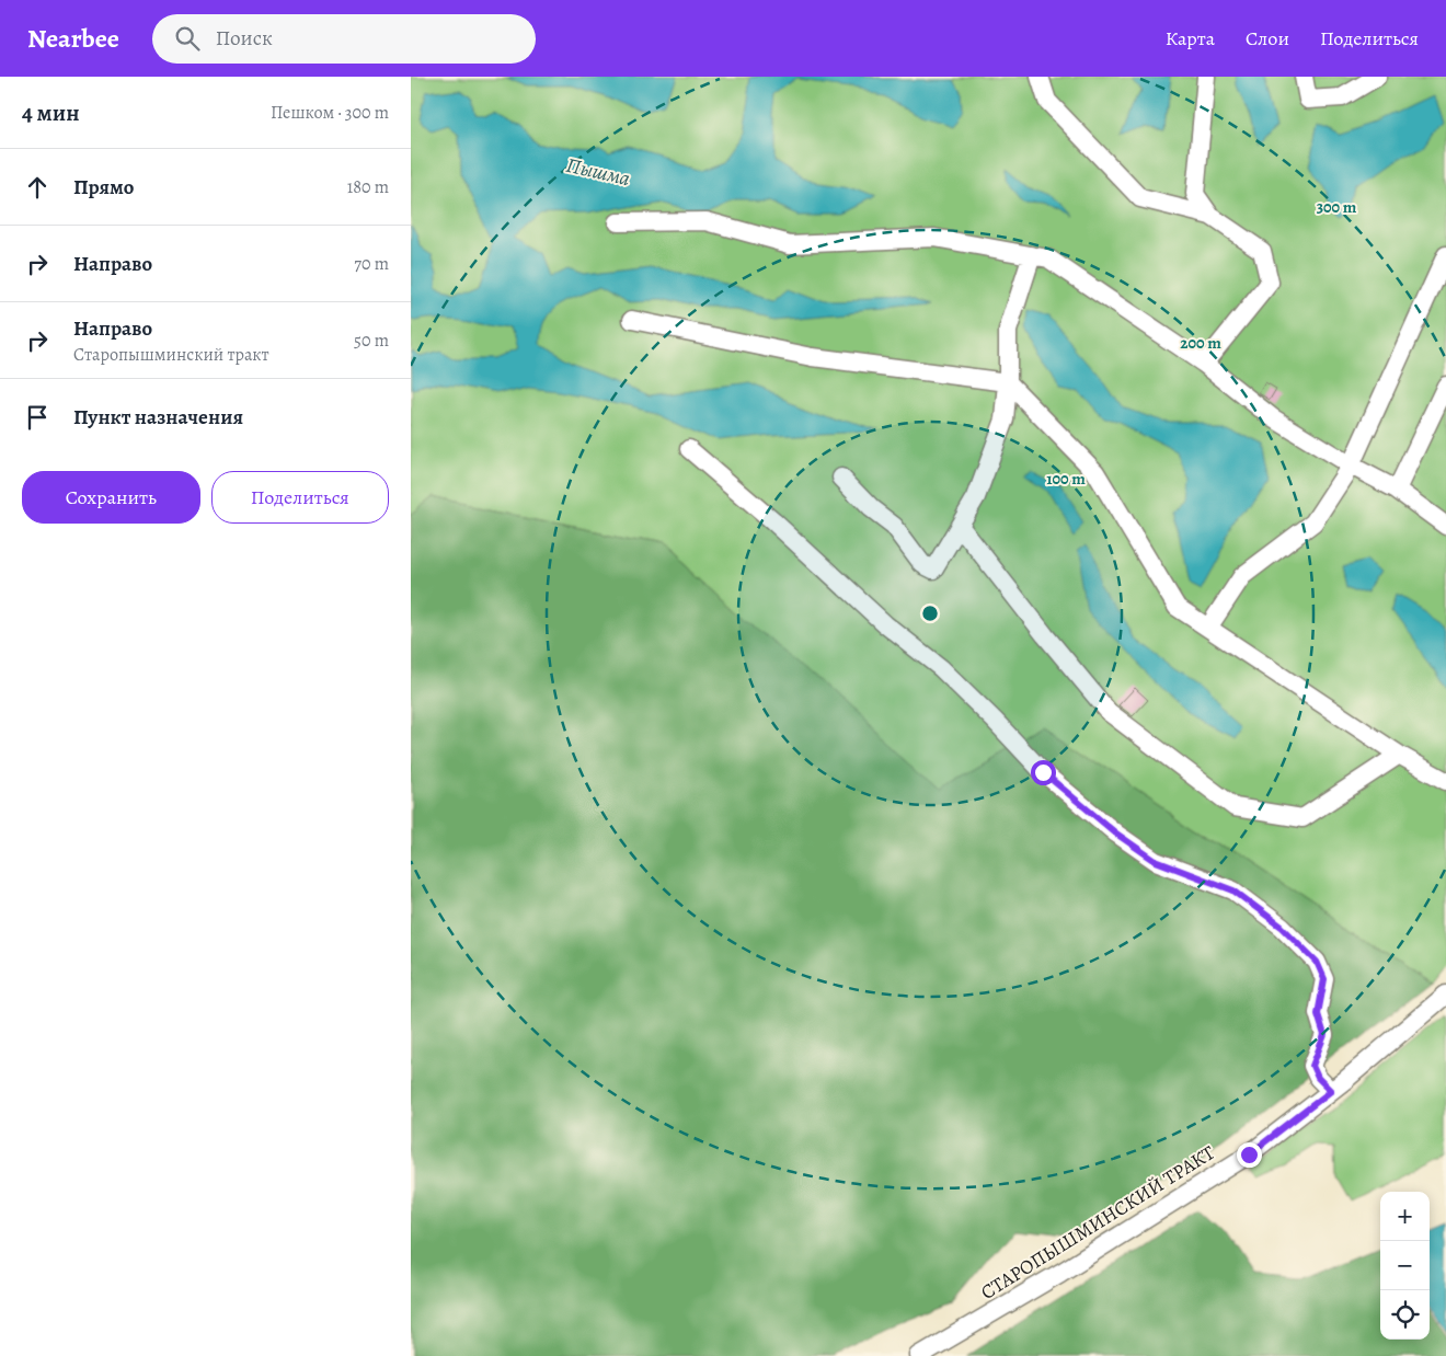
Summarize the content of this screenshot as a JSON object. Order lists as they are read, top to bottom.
{
  "streets": {
    "street": ["СТАРОПЫШМИНСКИЙ ТРАКТ"]
  },
  "water": ["Пышма"],
  "page": {
    "header": "Nearbee",
    "search": "Поиск",
    "nav": ["Карта", "Слои", "Поделиться"],
    "heading": ["4 мин", "Пешком · 300 m"],
    "list": [
      ["Прямо", "180 m"],
      ["Направо", "70 m"],
      ["Направо", "Старопышминский тракт", "50 m"],
      "Пункт назначения"
    ],
    "buttons": ["Сохранить", "Поделиться"],
    "map_buttons": ["+", "−"]
  },
  "rings": ["300 m", "200 m", "100 m"]
}
